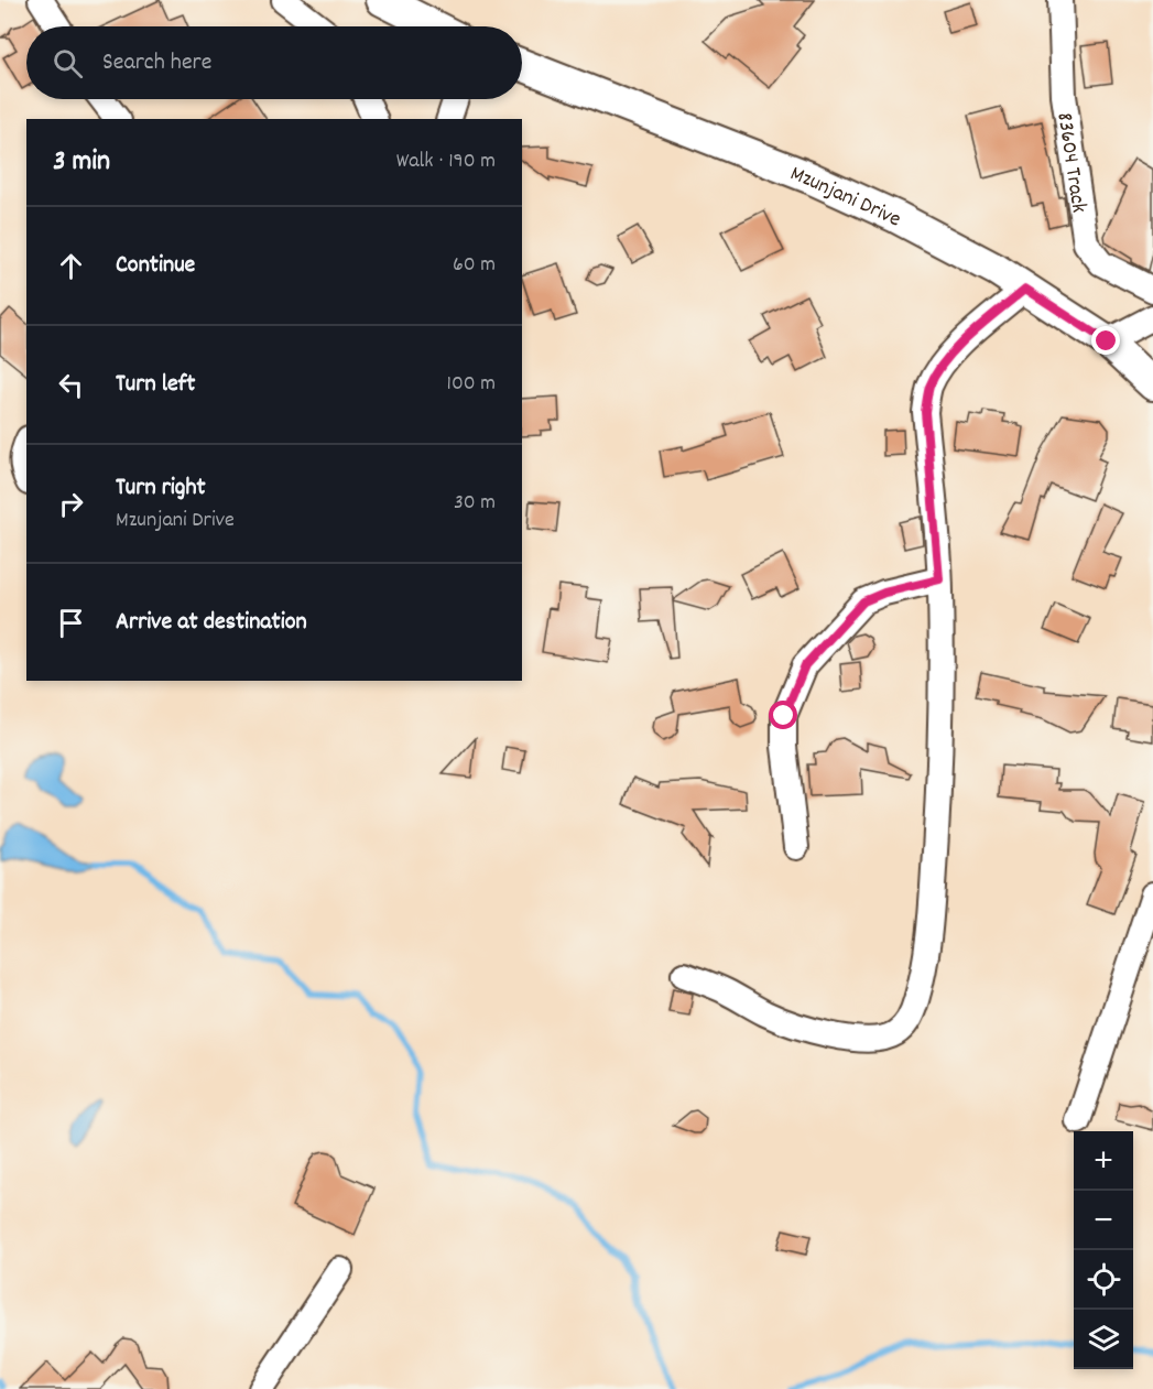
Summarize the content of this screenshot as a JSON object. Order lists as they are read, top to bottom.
{
  "streets": {
    "main road": ["Mzunjani Drive"],
    "street": ["83604 Track"]
  },
  "page": {
    "search": "Search here",
    "heading": ["3 min", "Walk · 190 m"],
    "list": [
      ["Continue", "60 m"],
      ["Turn left", "100 m"],
      ["Turn right", "Mzunjani Drive", "30 m"],
      "Arrive at destination"
    ],
    "map_buttons": ["+", "−"]
  }
}
